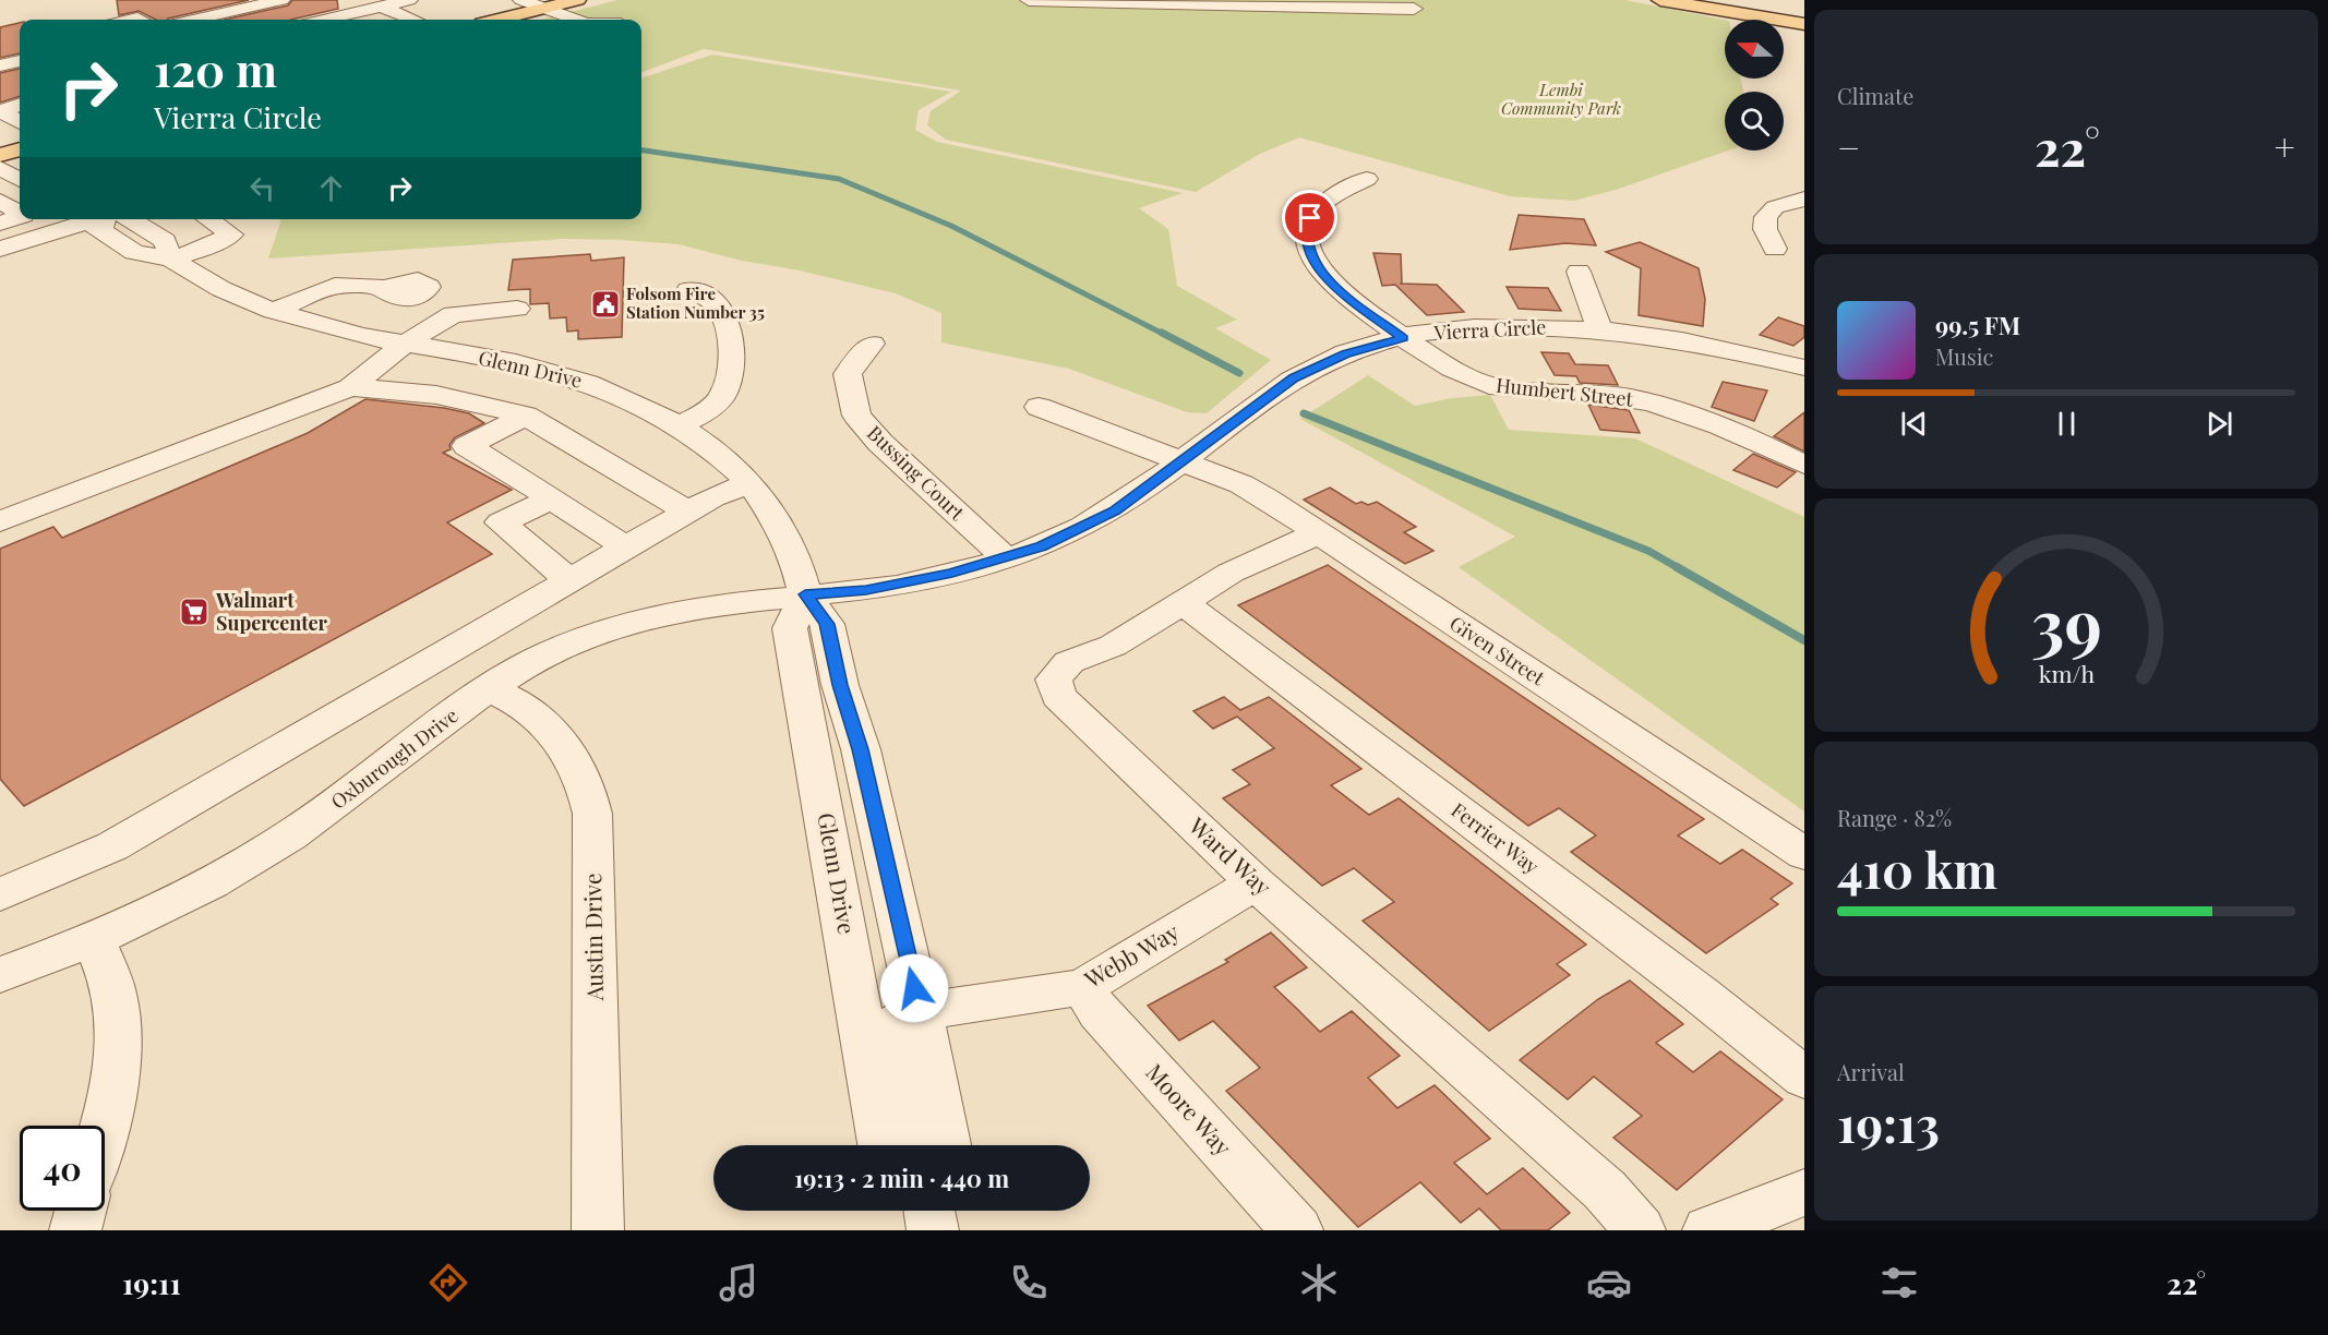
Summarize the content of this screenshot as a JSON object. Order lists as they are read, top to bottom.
{
  "streets": {
    "street": [
      "Vierra Circle",
      "Glenn Drive",
      "Humbert Street",
      "Bussing Court",
      "Given Street",
      "Oxburough Drive",
      "Ferrier Way",
      "Ward Way",
      "Austin Drive",
      "Webb Way",
      "Moore Way"
    ]
  },
  "crossings": [
    ["Vierra Circle", "Glenn Drive"],
    ["Vierra Circle", "Humbert Street"],
    ["Vierra Circle", "Bussing Court"],
    ["Vierra Circle", "Given Street"],
    ["Vierra Circle", "Oxburough Drive"],
    ["Glenn Drive", "Oxburough Drive"],
    ["Glenn Drive", "Webb Way"],
    ["Given Street", "Ward Way"],
    ["Oxburough Drive", "Austin Drive"],
    ["Ferrier Way", "Ward Way"],
    ["Ward Way", "Webb Way"],
    ["Webb Way", "Moore Way"]
  ],
  "parks": ["Lembi Community Park"],
  "places": {
    "public building": ["Folsom Fire Station Number 35"],
    "supermarket": ["Walmart Supercenter"]
  },
  "north": "left",
  "page": {
    "tile": [
      "Climate",
      ["Range · 82%", "410 km"],
      ["Arrival", "19:13"]
    ],
    "turn": ["120 m", "Vierra Circle"],
    "heat": ["−", "22°", "+"],
    "song": ["99.5 FM", "Music"],
    "limit": "40",
    "trip": "19:13 · 2 min · 440 m",
    "tabs": ["19:11", "22°"],
    "gauge": ["39", "km/h"]
  }
}
